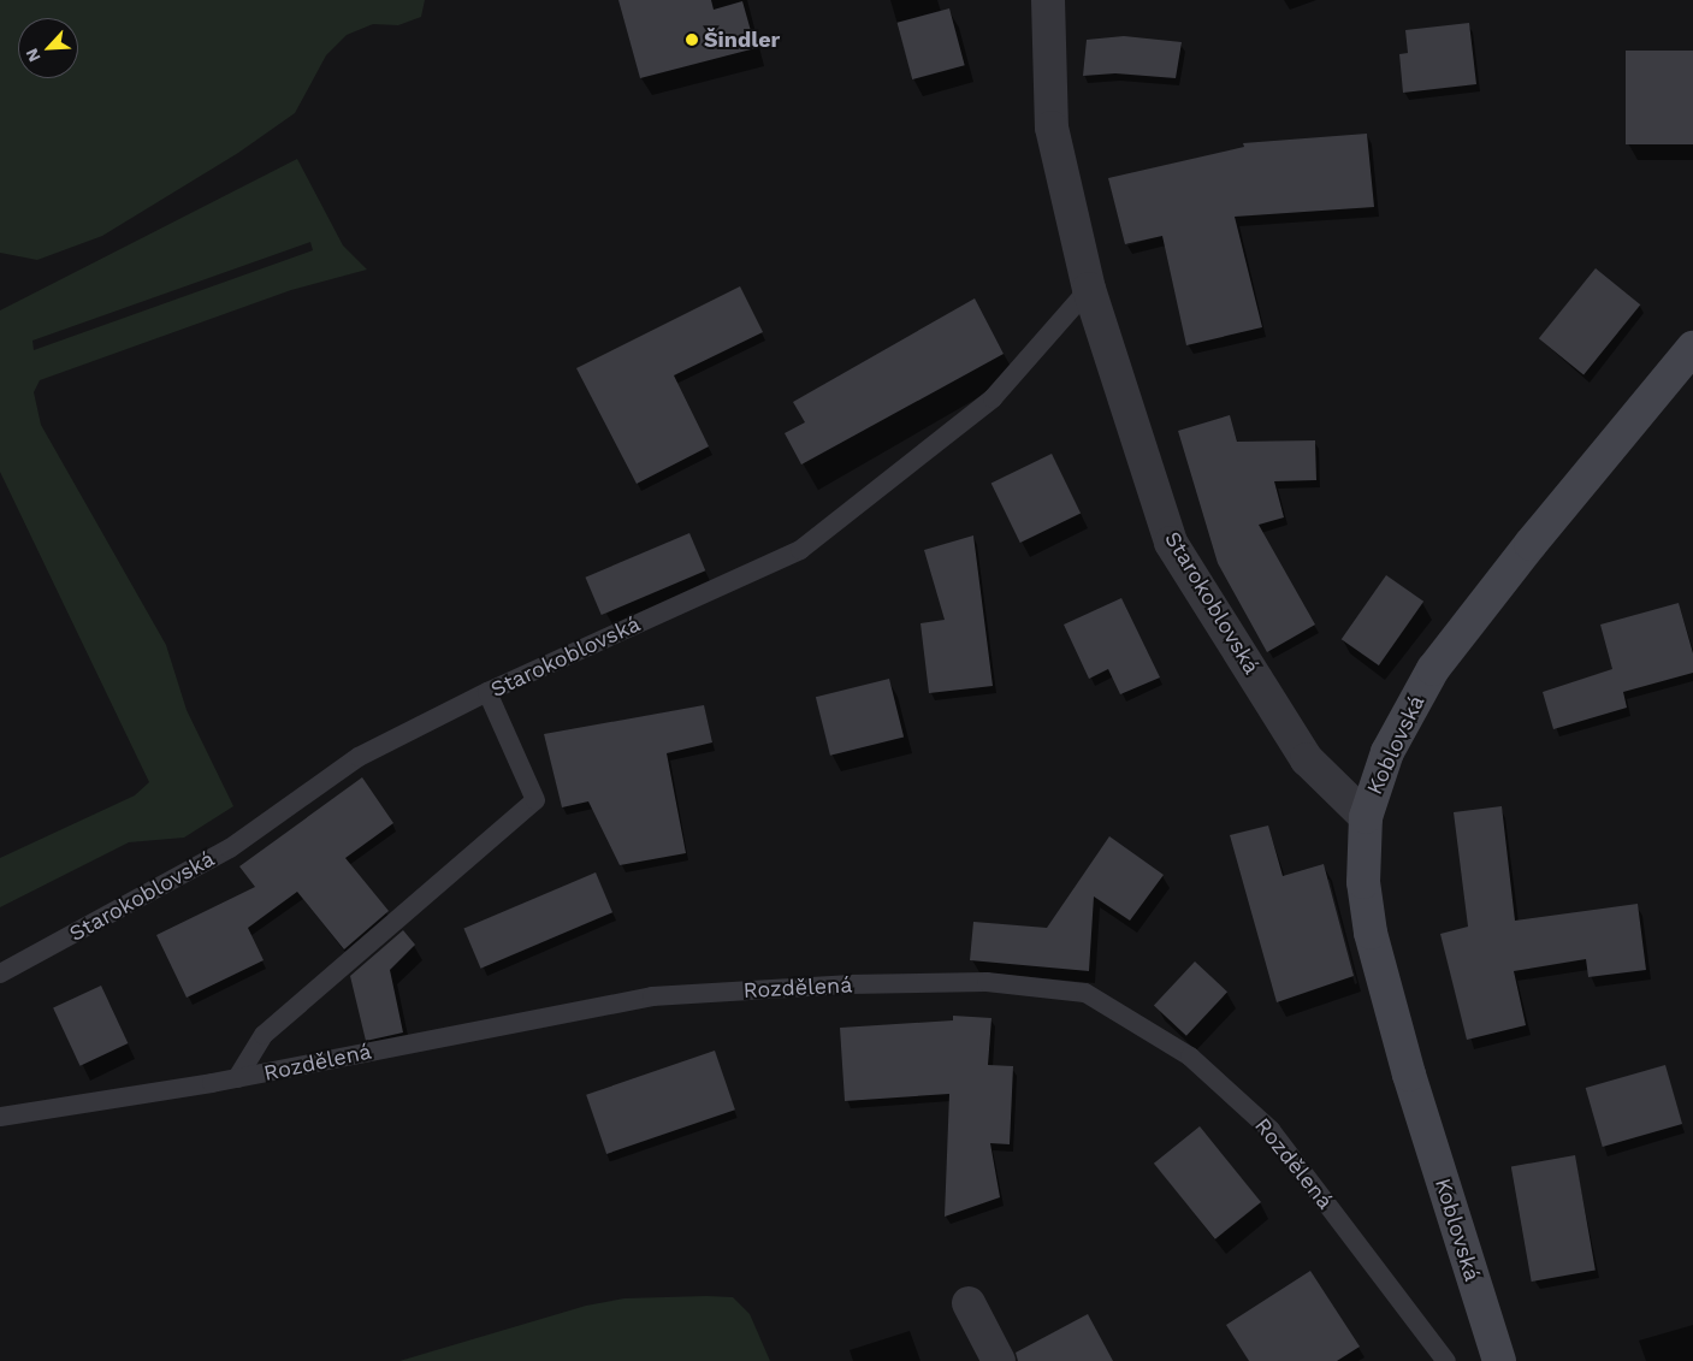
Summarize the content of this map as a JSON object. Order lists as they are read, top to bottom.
{
  "streets": {
    "street": ["Starokoblovská", "Koblovská"],
    "lane": ["Rozdělená"]
  },
  "crossings": [
    ["Starokoblovská", "Koblovská"]
  ],
  "places": ["Šindler"],
  "north": "bottom left"
}
